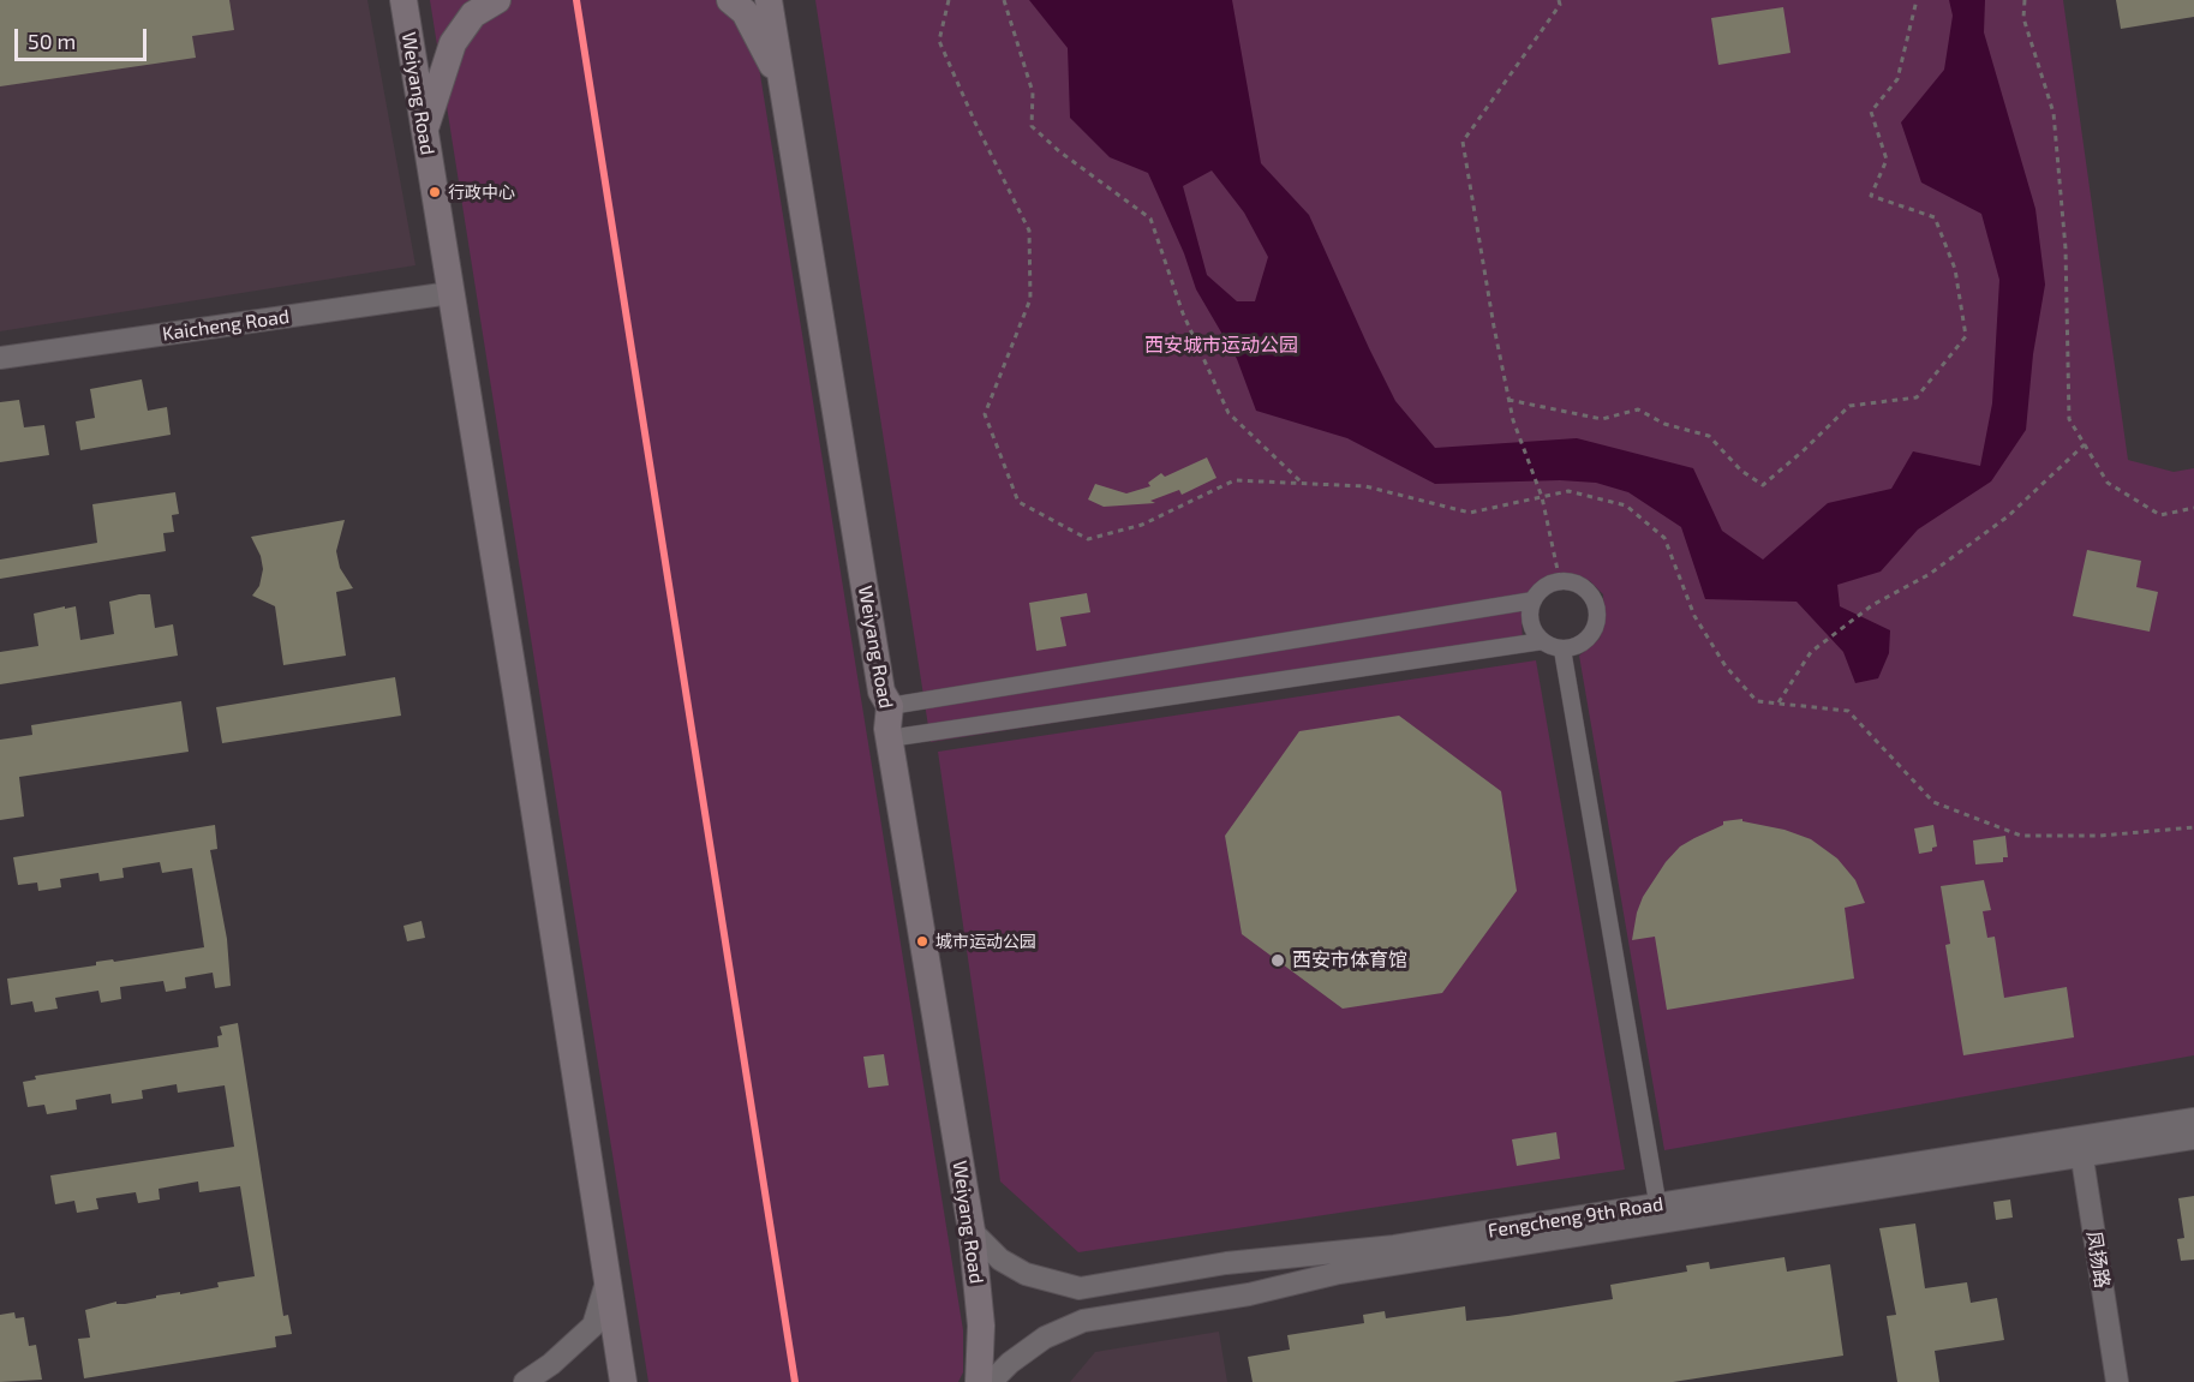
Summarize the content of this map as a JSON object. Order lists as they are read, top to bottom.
{
  "streets": {
    "main road": ["Weiyang Road"],
    "street": ["Kaicheng Road", "Fengcheng 9th Road", "凤扬路"]
  },
  "crossings": [
    ["Weiyang Road", "Kaicheng Road"],
    ["Weiyang Road", "Fengcheng 9th Road"],
    ["Fengcheng 9th Road", "凤扬路"]
  ],
  "parks": ["西安城市运动公园"],
  "places": ["行政中心", "城市运动公园", "西安市体育馆"],
  "scale_bar": "50 m"
}
